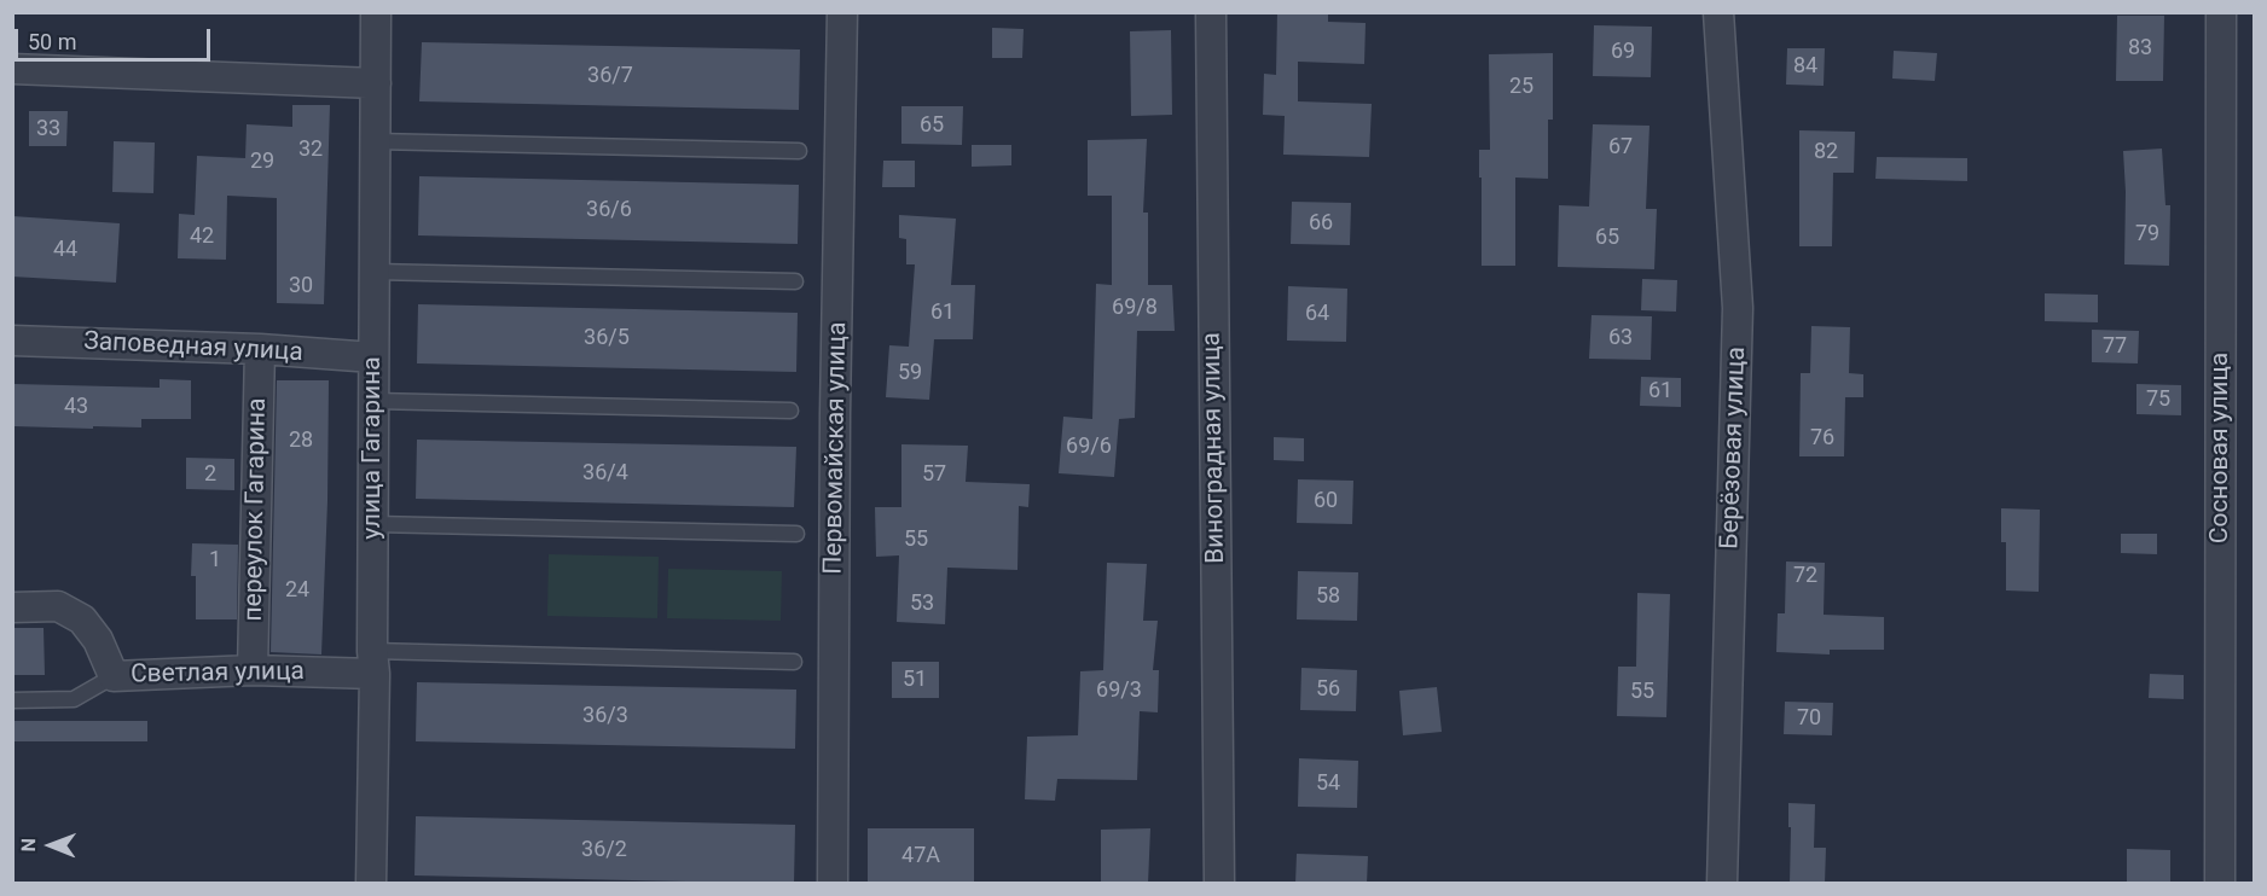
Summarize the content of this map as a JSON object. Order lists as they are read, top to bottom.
{
  "streets": {
    "street": [
      "Заповедная улица",
      "улица Гагарина",
      "Первомайская улица",
      "Виноградная улица",
      "Берёзовая улица",
      "Сосновая улица",
      "переулок Гагарина",
      "Светлая улица"
    ]
  },
  "crossings": [
    ["Заповедная улица", "улица Гагарина"],
    ["Заповедная улица", "переулок Гагарина"],
    ["улица Гагарина", "Светлая улица"],
    ["переулок Гагарина", "Светлая улица"]
  ],
  "house_numbers": [
    "83",
    "69",
    "84",
    "36/7",
    "25",
    "65",
    "33",
    "67",
    "32",
    "82",
    "29",
    "36/6",
    "66",
    "79",
    "42",
    "65",
    "44",
    "30",
    "69/8",
    "61",
    "64",
    "36/5",
    "63",
    "77",
    "59",
    "61",
    "75",
    "43",
    "76",
    "28",
    "69/6",
    "36/4",
    "2",
    "57",
    "60",
    "55",
    "1",
    "72",
    "24",
    "58",
    "53",
    "51",
    "56",
    "69/3",
    "55",
    "36/3",
    "70",
    "54",
    "36/2",
    "47А"
  ],
  "scale_bar": "50 m",
  "north": "left"
}
